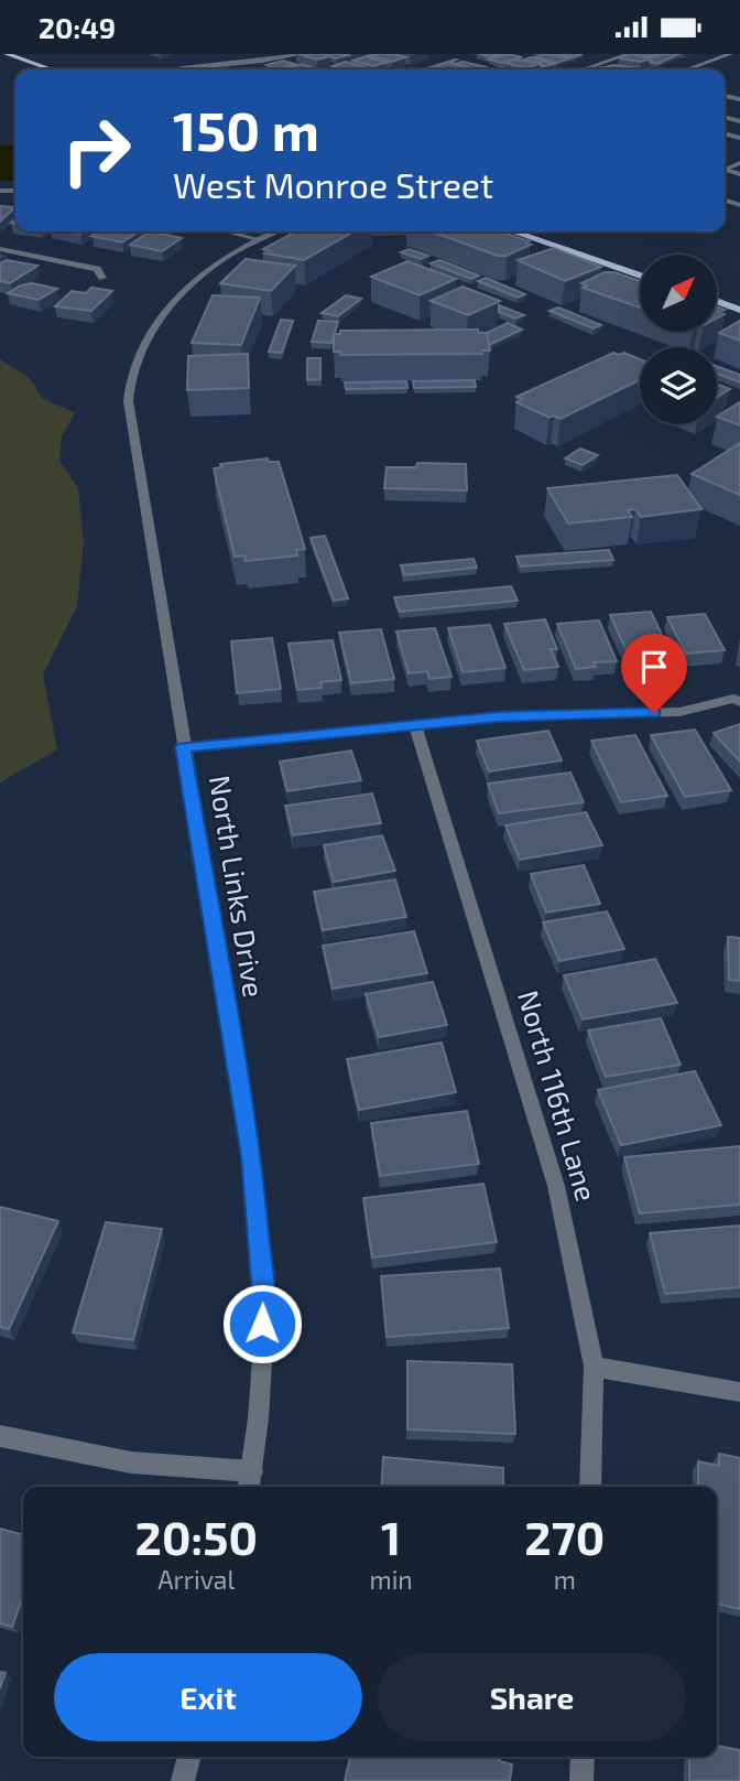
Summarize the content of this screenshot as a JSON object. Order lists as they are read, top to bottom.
{
  "streets": {
    "street": ["North Links Drive", "North 116th Lane"]
  },
  "north": "top right",
  "page": {
    "status": "20:49",
    "turn": ["150 m", "West Monroe Street"],
    "eta": [
      "20:50",
      "Arrival",
      "1",
      "min",
      "270",
      "m"
    ],
    "buttons": ["Exit", "Share"]
  }
}
